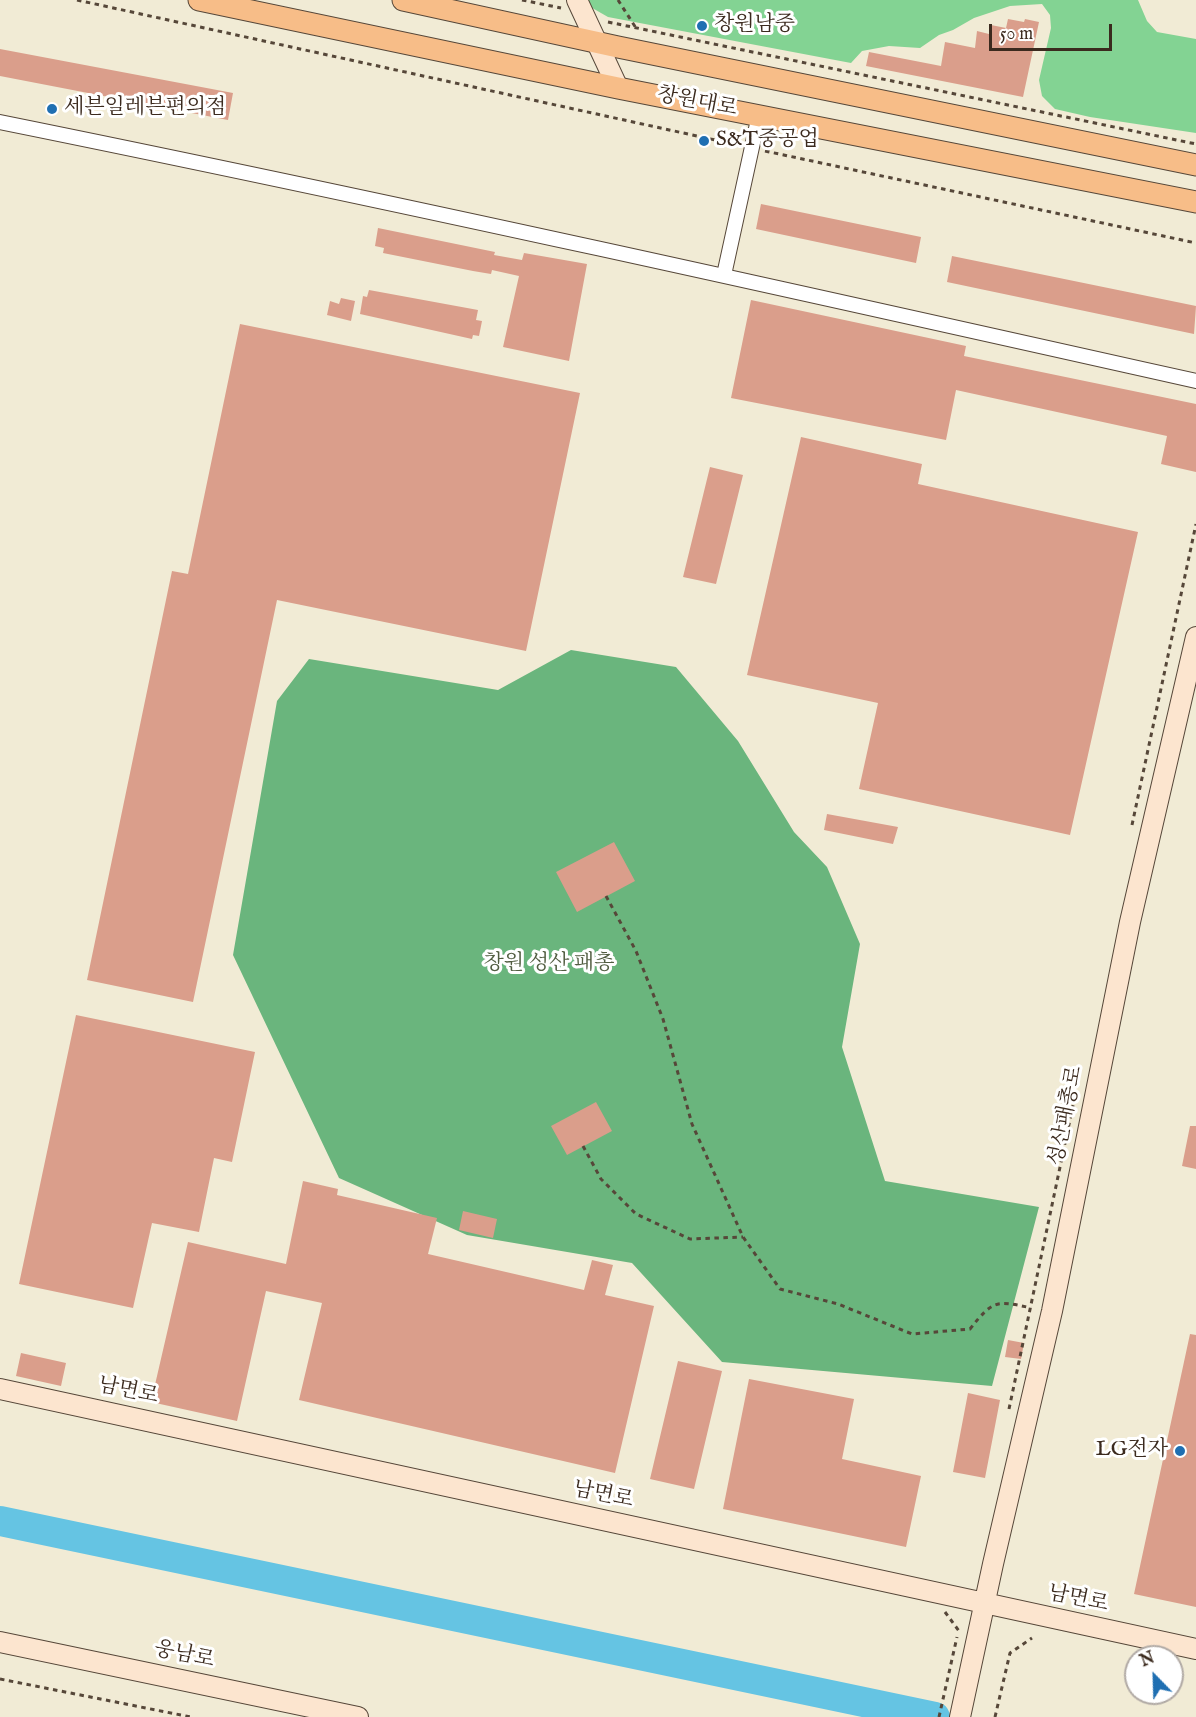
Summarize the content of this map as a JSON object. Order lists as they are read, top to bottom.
{
  "streets": {
    "main road": ["창원대로"],
    "street": ["성산패총로", "남면로", "웅남로"]
  },
  "crossings": [
    ["성산패총로", "남면로"]
  ],
  "parks": ["창원 성산 패총"],
  "places": [
    "창원남중",
    "세븐일레븐편의점",
    "S&T중공업",
    "LG전자"
  ],
  "scale_bar": "50 m",
  "north": "top left"
}
